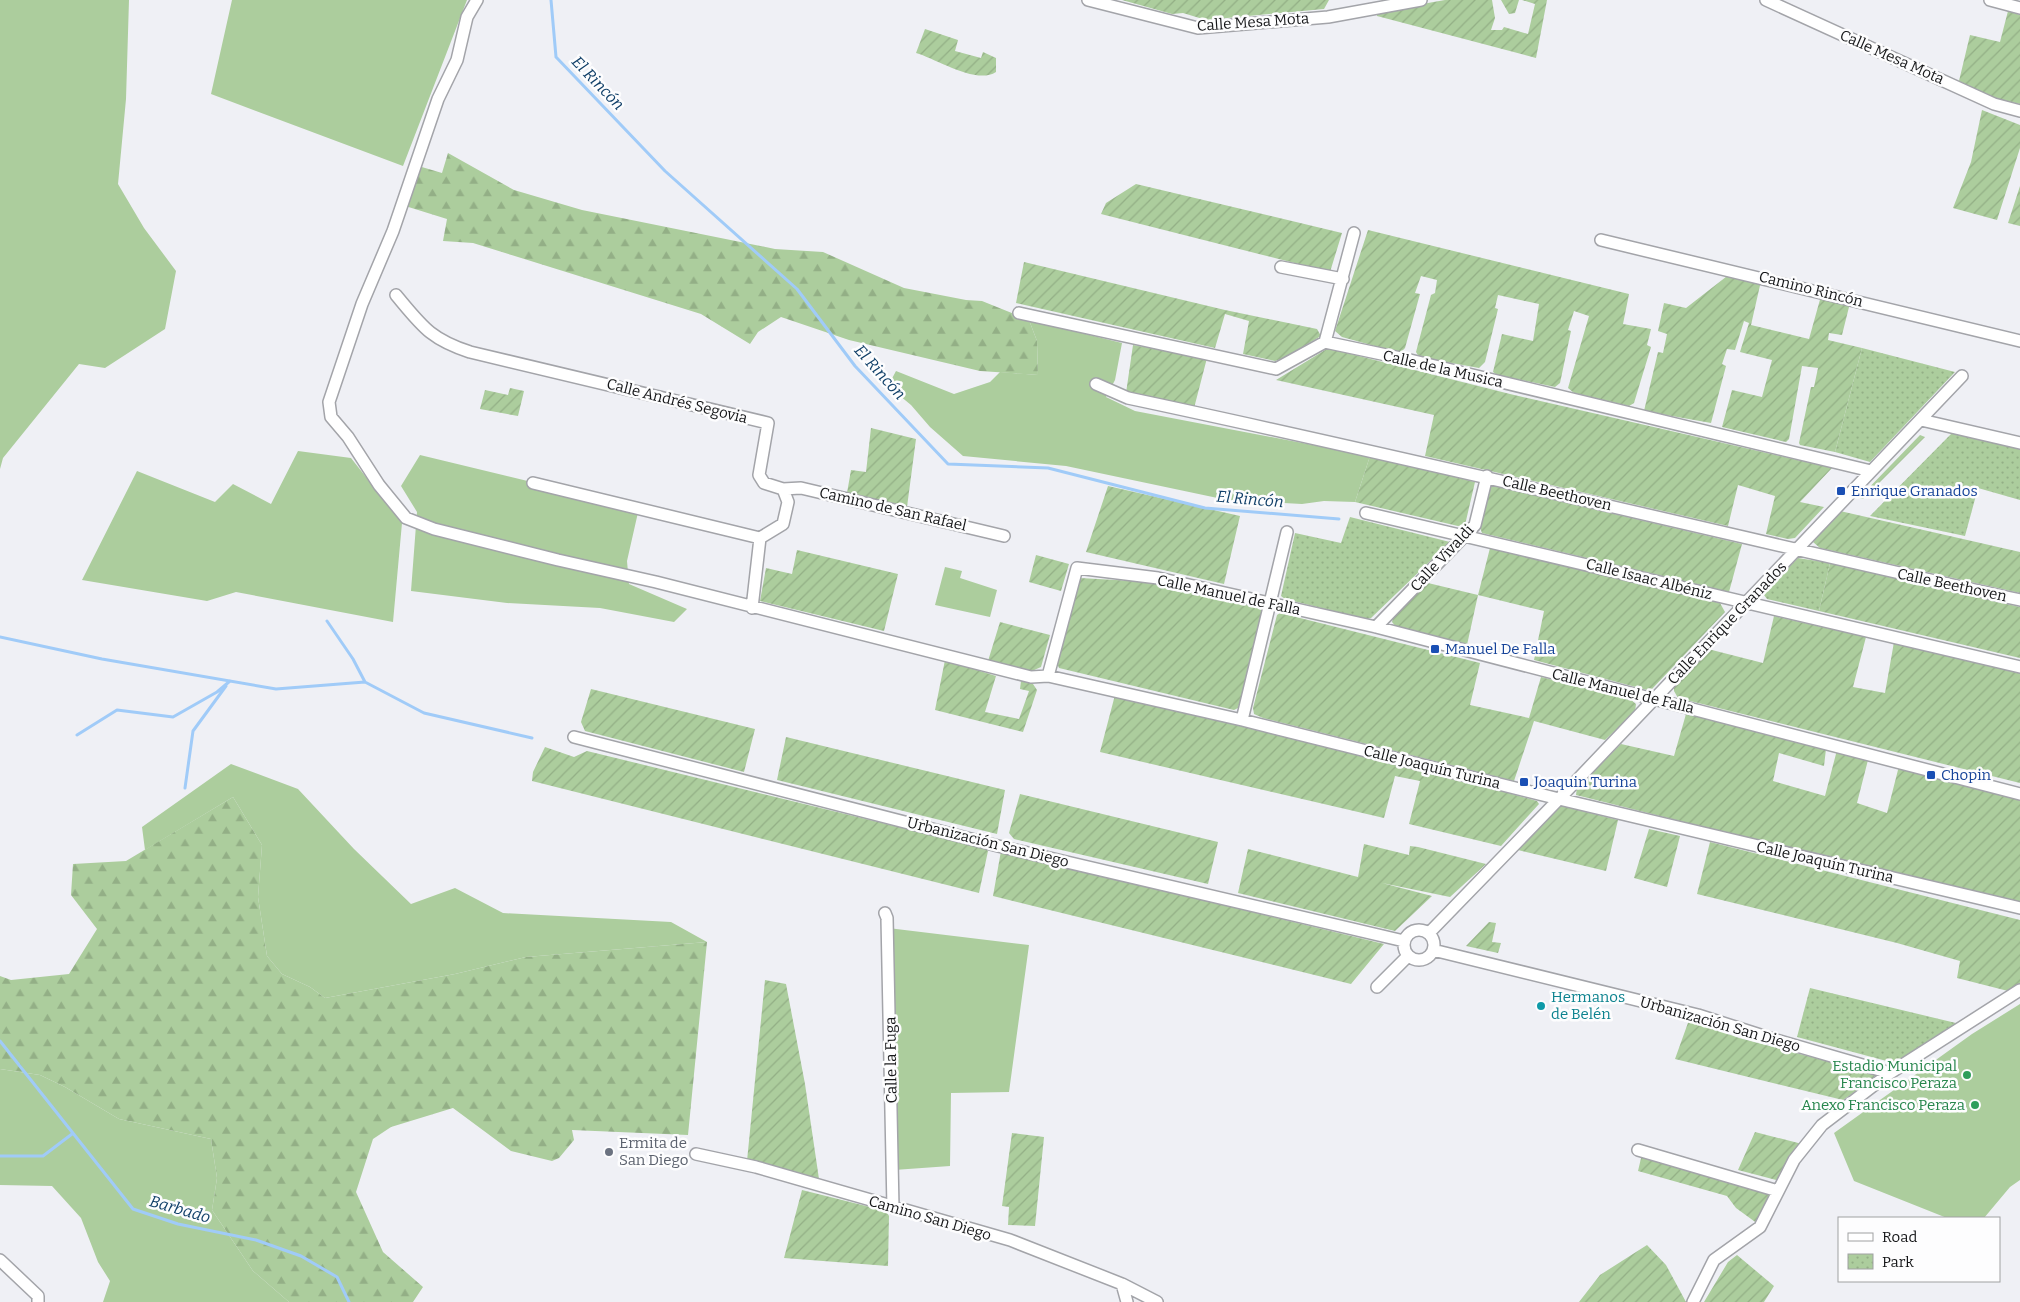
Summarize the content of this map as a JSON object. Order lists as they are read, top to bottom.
{
  "streets": {
    "street": [
      "Calle Mesa Mota",
      "Camino Rincón",
      "Calle de la Musica",
      "Calle Andrés Segovia",
      "Calle Beethoven",
      "Camino de San Rafael",
      "Calle Vivaldi",
      "Calle Isaac Albéniz",
      "Calle Manuel de Falla",
      "Calle Enrique Granados",
      "Calle Joaquín Turina",
      "Urbanización San Diego",
      "Calle la Fuga",
      "Camino San Diego"
    ]
  },
  "crossings": [
    ["Calle de la Musica", "Calle Enrique Granados"],
    ["Calle Andrés Segovia", "Camino de San Rafael"],
    ["Calle Beethoven", "Calle Vivaldi"],
    ["Calle Beethoven", "Calle Enrique Granados"],
    ["Calle Vivaldi", "Calle Isaac Albéniz"],
    ["Calle Vivaldi", "Calle Manuel de Falla"],
    ["Calle Isaac Albéniz", "Calle Enrique Granados"],
    ["Calle Manuel de Falla", "Calle Enrique Granados"],
    ["Calle Manuel de Falla", "Calle Joaquín Turina"],
    ["Calle Enrique Granados", "Calle Joaquín Turina"],
    ["Calle Enrique Granados", "Urbanización San Diego"],
    ["Calle la Fuga", "Camino San Diego"]
  ],
  "water": ["El Rincón", "Barbado"],
  "places": {
    "transit": [
      "Enrique Granados",
      "Manuel De Falla",
      "Chopin",
      "Joaquin Turina"
    ],
    "other": [
      "Hermanos de Belén",
      "Estadio Municipal Francisco Peraza",
      "Anexo Francisco Peraza",
      "Ermita de San Diego"
    ]
  },
  "legend": ["Road", "Park"]
}
